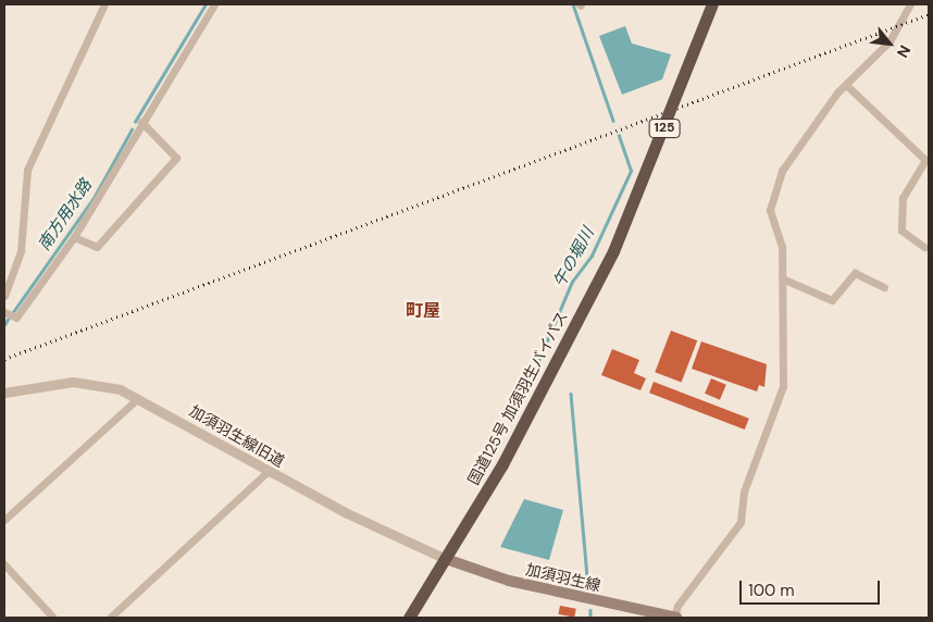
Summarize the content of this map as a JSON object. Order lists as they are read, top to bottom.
{
  "streets": {
    "highway": ["125", "国道125号 加須羽生バイパス"],
    "main road": ["加須羽生線"],
    "street": ["加須羽生線旧道"]
  },
  "crossings": [
    ["国道125号 加須羽生バイパス", "加須羽生線旧道"],
    ["国道125号 加須羽生バイパス", "加須羽生線"],
    ["加須羽生線旧道", "加須羽生線"]
  ],
  "districts": ["町屋"],
  "water": ["南方用水路", "午の堀川"],
  "scale_bar": "100 m",
  "north": "bottom right"
}
